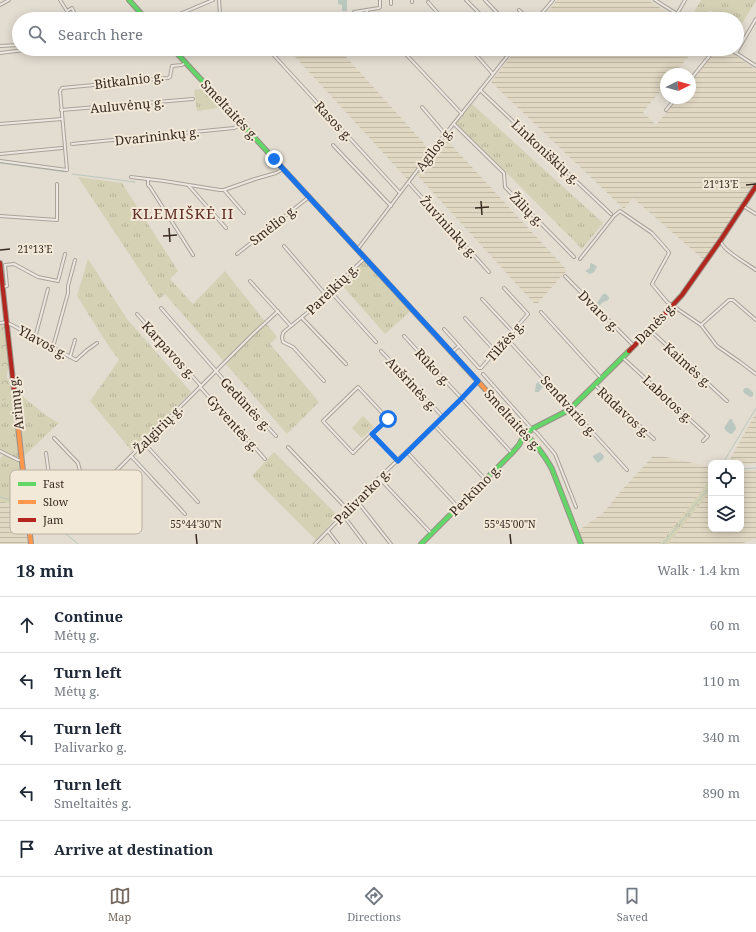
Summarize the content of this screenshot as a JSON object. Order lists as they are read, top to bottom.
{
  "streets": {
    "main road": [
      "Smeltaitės g.",
      "Danės g.",
      "Arimų g.",
      "Perkūno g."
    ],
    "street": [
      "Bitkalnio g.",
      "Auluvėnų g.",
      "Rasos g.",
      "Dvarininkų g.",
      "Agilos g.",
      "Linkoniškių g.",
      "Žilių g.",
      "Smėlio g.",
      "Žuvininkų g.",
      "Pareikių g.",
      "Dvaro g.",
      "Tilžės g.",
      "Ylavos g.",
      "Karpavos g.",
      "Kaimės g.",
      "Rūko g.",
      "Aušrinės g.",
      "Labotos g.",
      "Gedūnės g.",
      "Sendvario g.",
      "Rūdavos g.",
      "Gyventės g.",
      "Žalgirių g.",
      "Palivarko g."
    ]
  },
  "crossings": [
    ["Bitkalnio g.", "Auluvėnų g."],
    ["Bitkalnio g.", "Smeltaitės g."],
    ["Smeltaitės g.", "Dvarininkų g."],
    ["Smeltaitės g.", "Agilos g."],
    ["Smeltaitės g.", "Smėlio g."],
    ["Smeltaitės g.", "Pareikių g."],
    ["Smeltaitės g.", "Danės g."],
    ["Smeltaitės g.", "Perkūno g."],
    ["Smeltaitės g.", "Palivarko g."],
    ["Rasos g.", "Agilos g."],
    ["Agilos g.", "Linkoniškių g."],
    ["Agilos g.", "Žilių g."],
    ["Agilos g.", "Žuvininkų g."],
    ["Dvaro g.", "Danės g."],
    ["Danės g.", "Kaimės g."],
    ["Danės g.", "Labotos g."],
    ["Danės g.", "Sendvario g."],
    ["Danės g.", "Rūdavos g."],
    ["Danės g.", "Perkūno g."],
    ["Ylavos g.", "Arimų g."],
    ["Karpavos g.", "Gyventės g."],
    ["Karpavos g.", "Žalgirių g."],
    ["Rūko g.", "Perkūno g."],
    ["Rūko g.", "Palivarko g."],
    ["Aušrinės g.", "Palivarko g."],
    ["Gedūnės g.", "Žalgirių g."],
    ["Gyventės g.", "Žalgirių g."]
  ],
  "districts": ["KLEMIŠKĖ II"],
  "legend": ["Fast", "Slow", "Jam"],
  "north": "right",
  "page": {
    "search": "Search here",
    "heading": ["18 min", "Walk · 1.4 km"],
    "list": [
      ["Continue", "Mėtų g.", "60 m"],
      ["Turn left", "Mėtų g.", "110 m"],
      ["Turn left", "Palivarko g.", "340 m"],
      ["Turn left", "Smeltaitės g.", "890 m"],
      "Arrive at destination"
    ],
    "nav": ["Map", "Directions", "Saved"]
  },
  "coordinates": ["21°13'E", "55°44'30\"N", "55°45'00\"N"]
}
